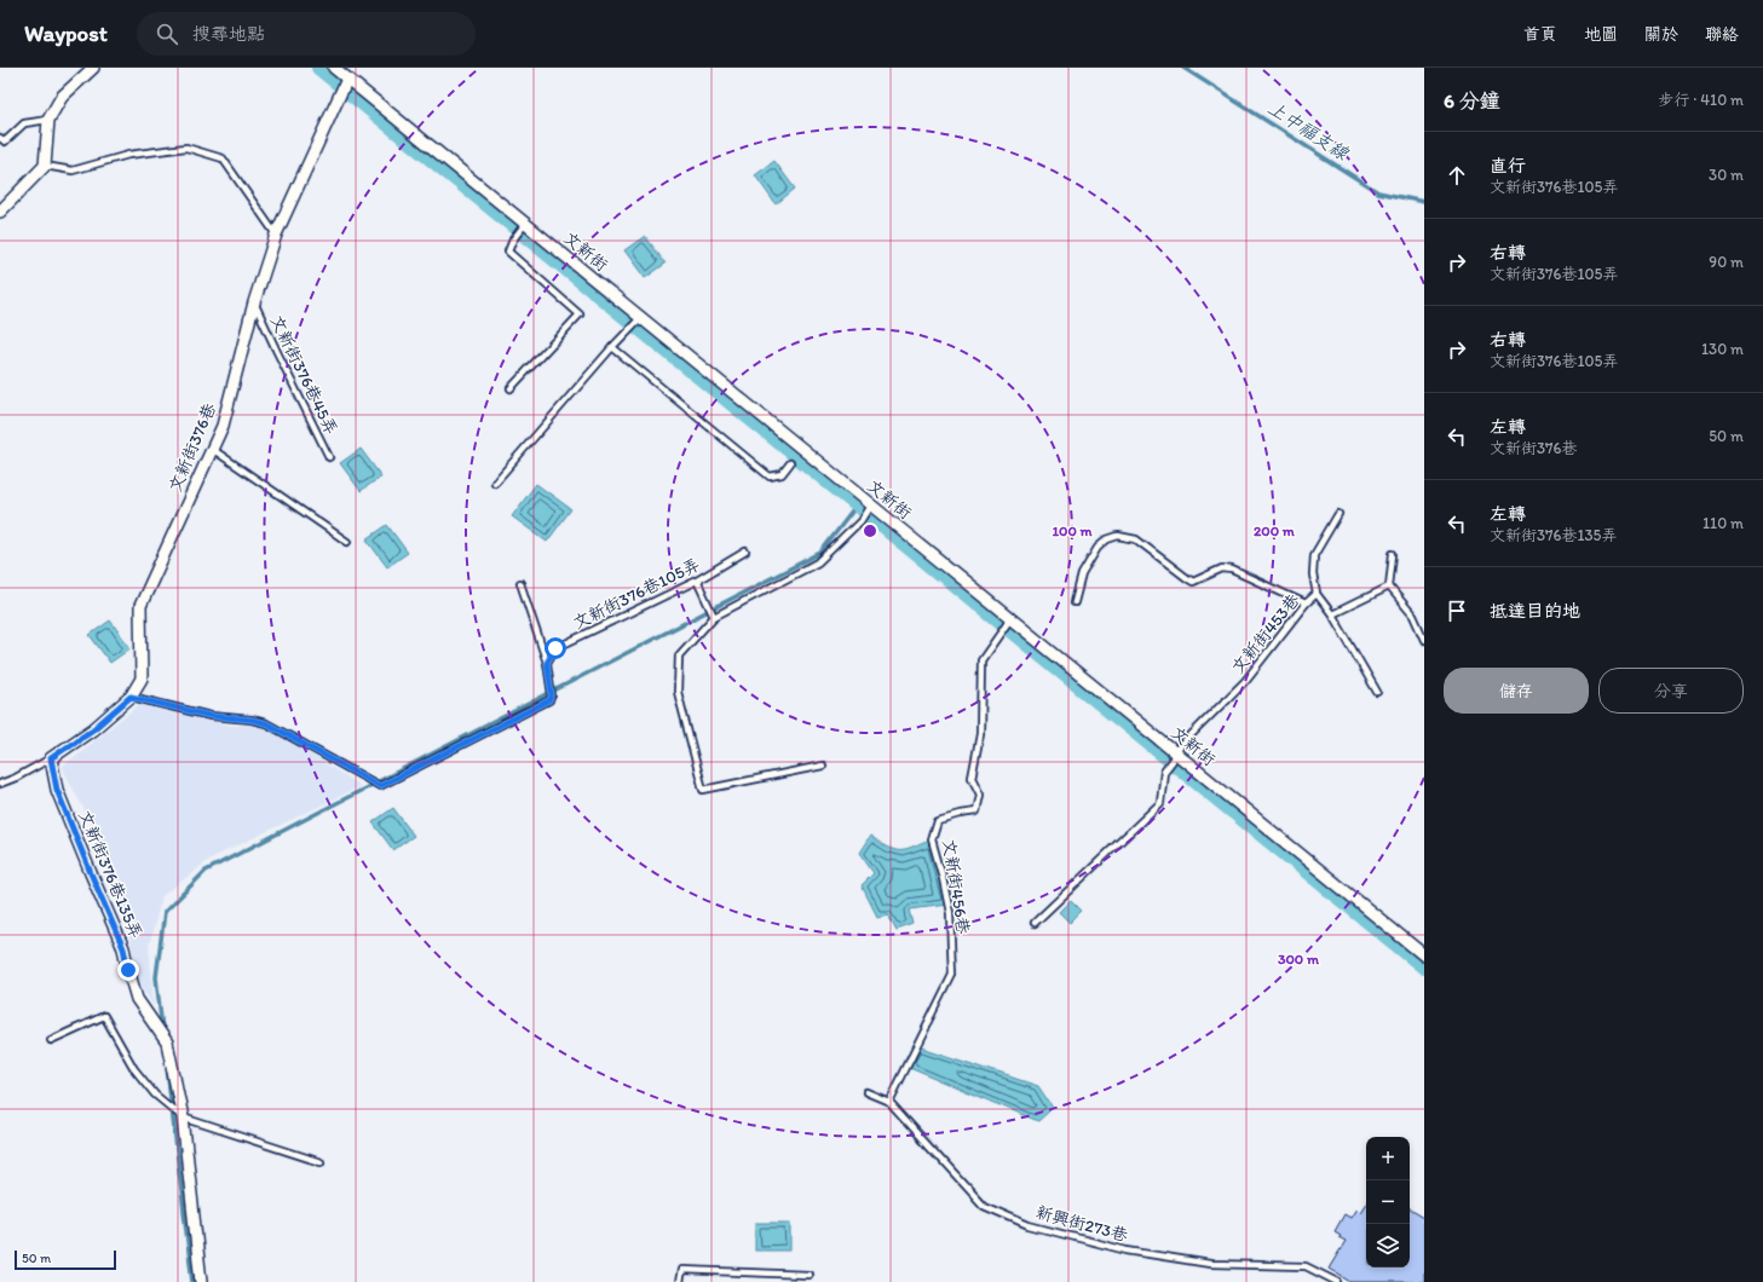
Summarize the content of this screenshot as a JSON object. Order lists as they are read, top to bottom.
{
  "streets": {
    "street": ["文新街", "文新街376巷", "文新街376巷135弄"],
    "lane": [
      "文新街376巷45弄",
      "文新街376巷105弄",
      "文新街453巷",
      "文新街456巷",
      "新興街273巷"
    ]
  },
  "crossings": [
    ["文新街", "文新街376巷"],
    ["文新街", "文新街453巷"],
    ["文新街", "文新街456巷"],
    ["文新街376巷45弄", "文新街376巷"],
    ["文新街376巷", "文新街376巷135弄"],
    ["文新街456巷", "新興街273巷"]
  ],
  "water": ["上中福支線"],
  "scale_bar": "50 m",
  "page": {
    "header": "Waypost",
    "search": "搜尋地點",
    "nav": [
      "首頁",
      "地圖",
      "關於",
      "聯絡"
    ],
    "heading": ["6 分鐘", "步行 · 410 m"],
    "list": [
      ["直行", "文新街376巷105弄", "30 m"],
      ["右轉", "文新街376巷105弄", "90 m"],
      ["右轉", "文新街376巷105弄", "130 m"],
      ["左轉", "文新街376巷", "50 m"],
      ["左轉", "文新街376巷135弄", "110 m"],
      "抵達目的地"
    ],
    "buttons": ["儲存", "分享"],
    "map_buttons": ["+", "−"],
    "scale": "50 m"
  },
  "rings": ["100 m", "200 m", "300 m"]
}
